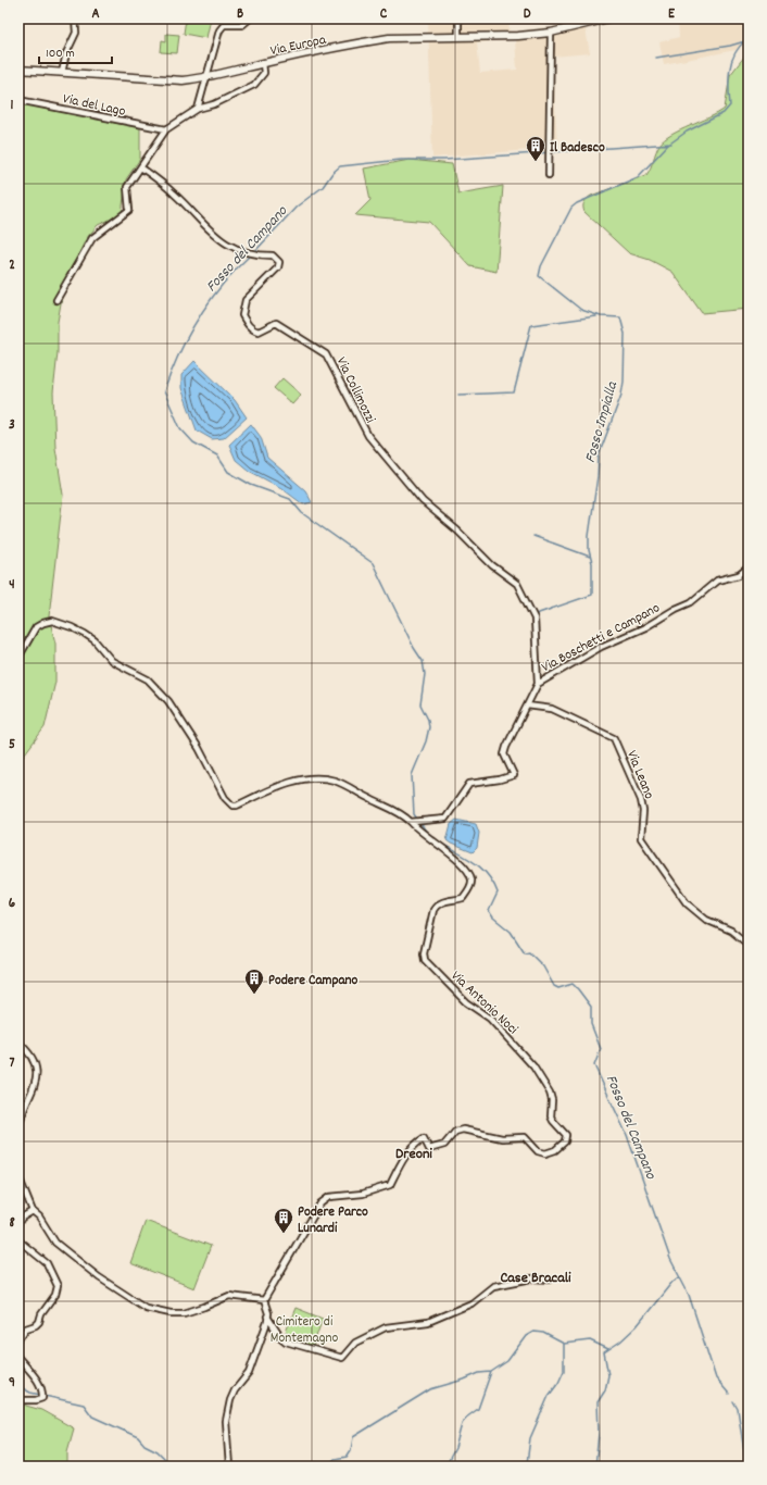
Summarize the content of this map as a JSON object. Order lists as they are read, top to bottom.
{
  "streets": {
    "main road": ["Via Europa"],
    "street": [
      "Via del Lago",
      "Via Collimozzi",
      "Via Boschetti e Campano",
      "Via Leano",
      "Via Antonio Noci"
    ]
  },
  "crossings": [
    ["Via Collimozzi", "Via Boschetti e Campano"],
    ["Via Boschetti e Campano", "Via Leano"],
    ["Via Boschetti e Campano", "Via Antonio Noci"]
  ],
  "districts": ["Dreoni", "Case Bracali"],
  "water": ["Fosso del Campano", "Fosso Impialla"],
  "parks": ["Cimitero di Montemagno"],
  "places": {
    "building": ["Il Badesco", "Podere Campano", "Podere Parco Lunardi"]
  },
  "scale_bar": "100 m",
  "grid": {
    "columns": [
      "A",
      "B",
      "C",
      "D",
      "E"
    ],
    "rows": [
      "1",
      "2",
      "3",
      "4",
      "5",
      "6",
      "7",
      "8",
      "9"
    ]
  }
}
